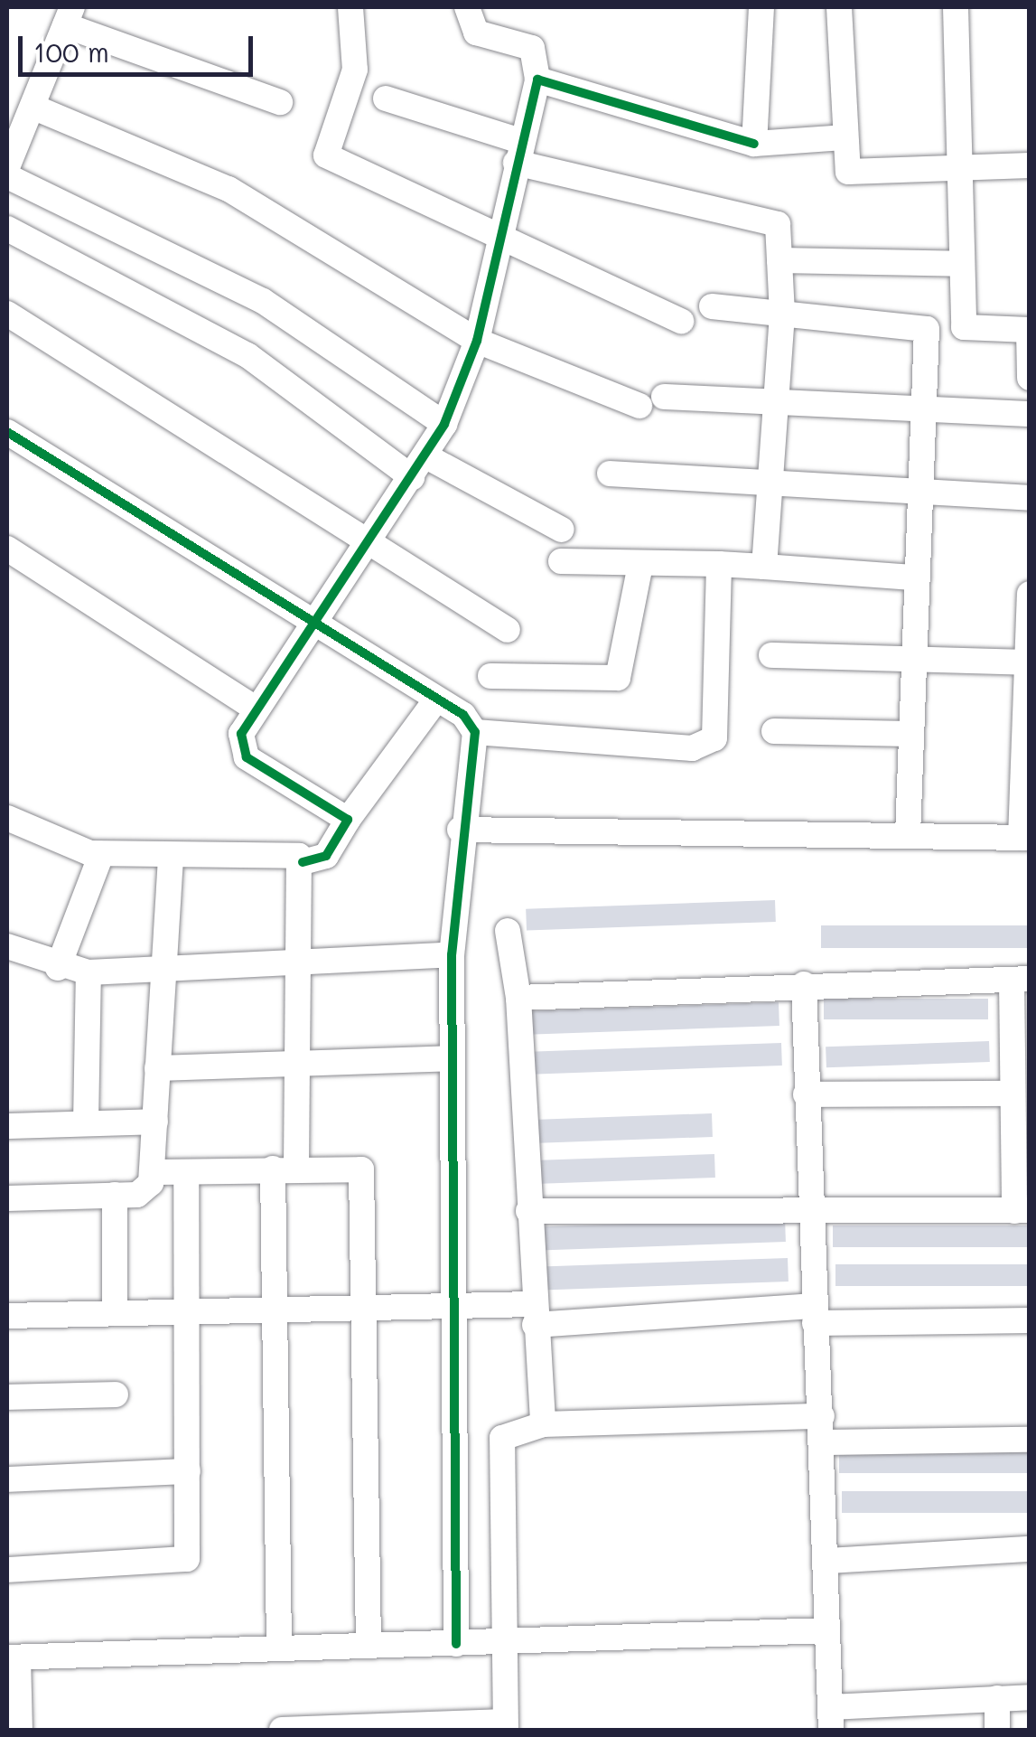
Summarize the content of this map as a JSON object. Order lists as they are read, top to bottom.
{
  "scale_bar": "100 m"
}
